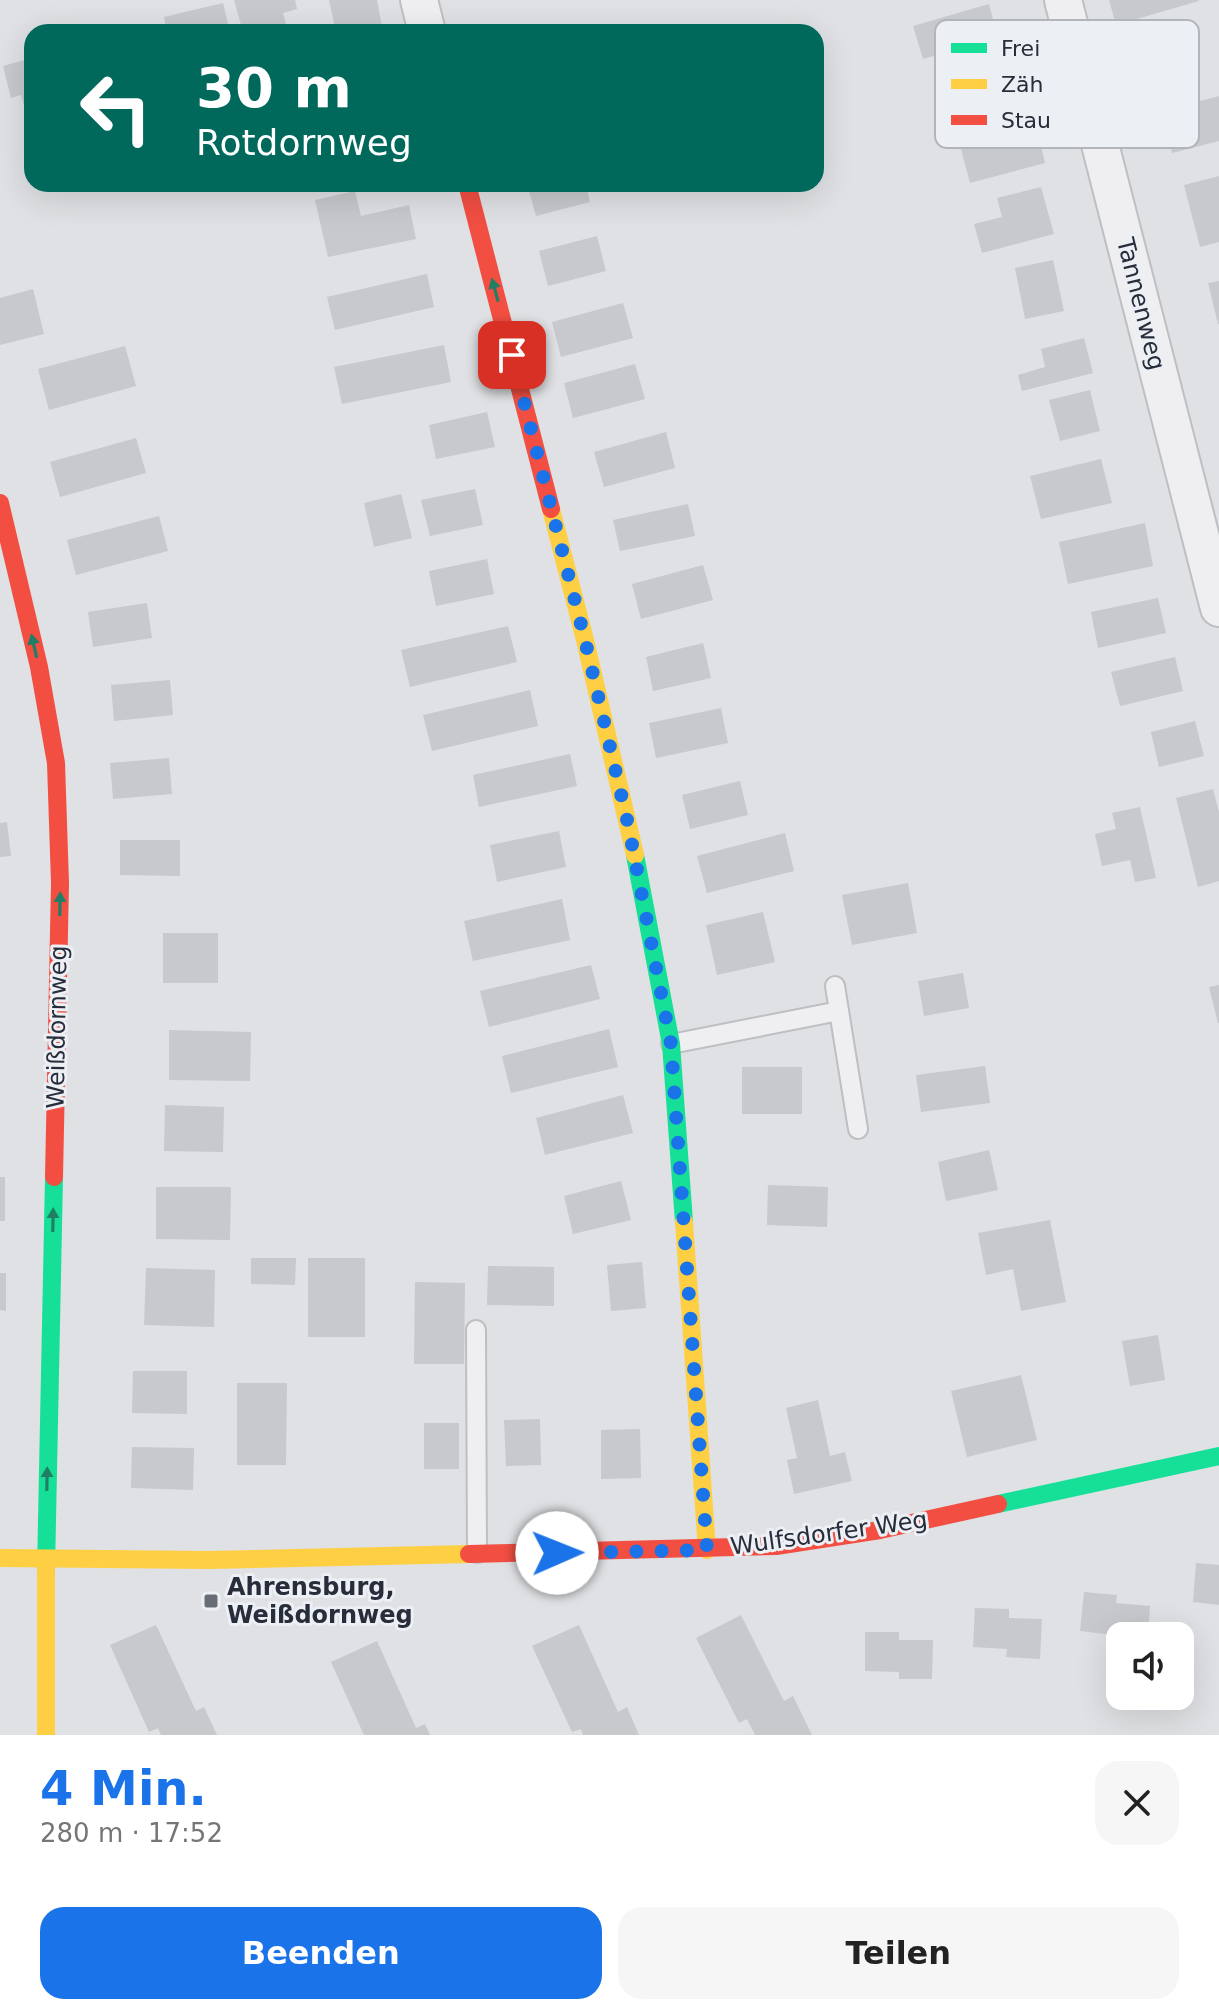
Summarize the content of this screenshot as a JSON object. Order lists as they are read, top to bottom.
{
  "streets": {
    "street": ["Tannenweg", "Weißdornweg", "Wulfsdorfer Weg"]
  },
  "crossings": [
    ["Weißdornweg", "Wulfsdorfer Weg"]
  ],
  "one_way": ["Weißdornweg"],
  "places": {
    "transit": ["Ahrensburg, Weißdornweg"]
  },
  "legend": ["Frei", "Zäh", "Stau"],
  "page": {
    "turn": ["30 m", "Rotdornweg"],
    "heading": ["4 Min.", "280 m · 17:52"],
    "buttons": ["Beenden", "Teilen"]
  }
}
